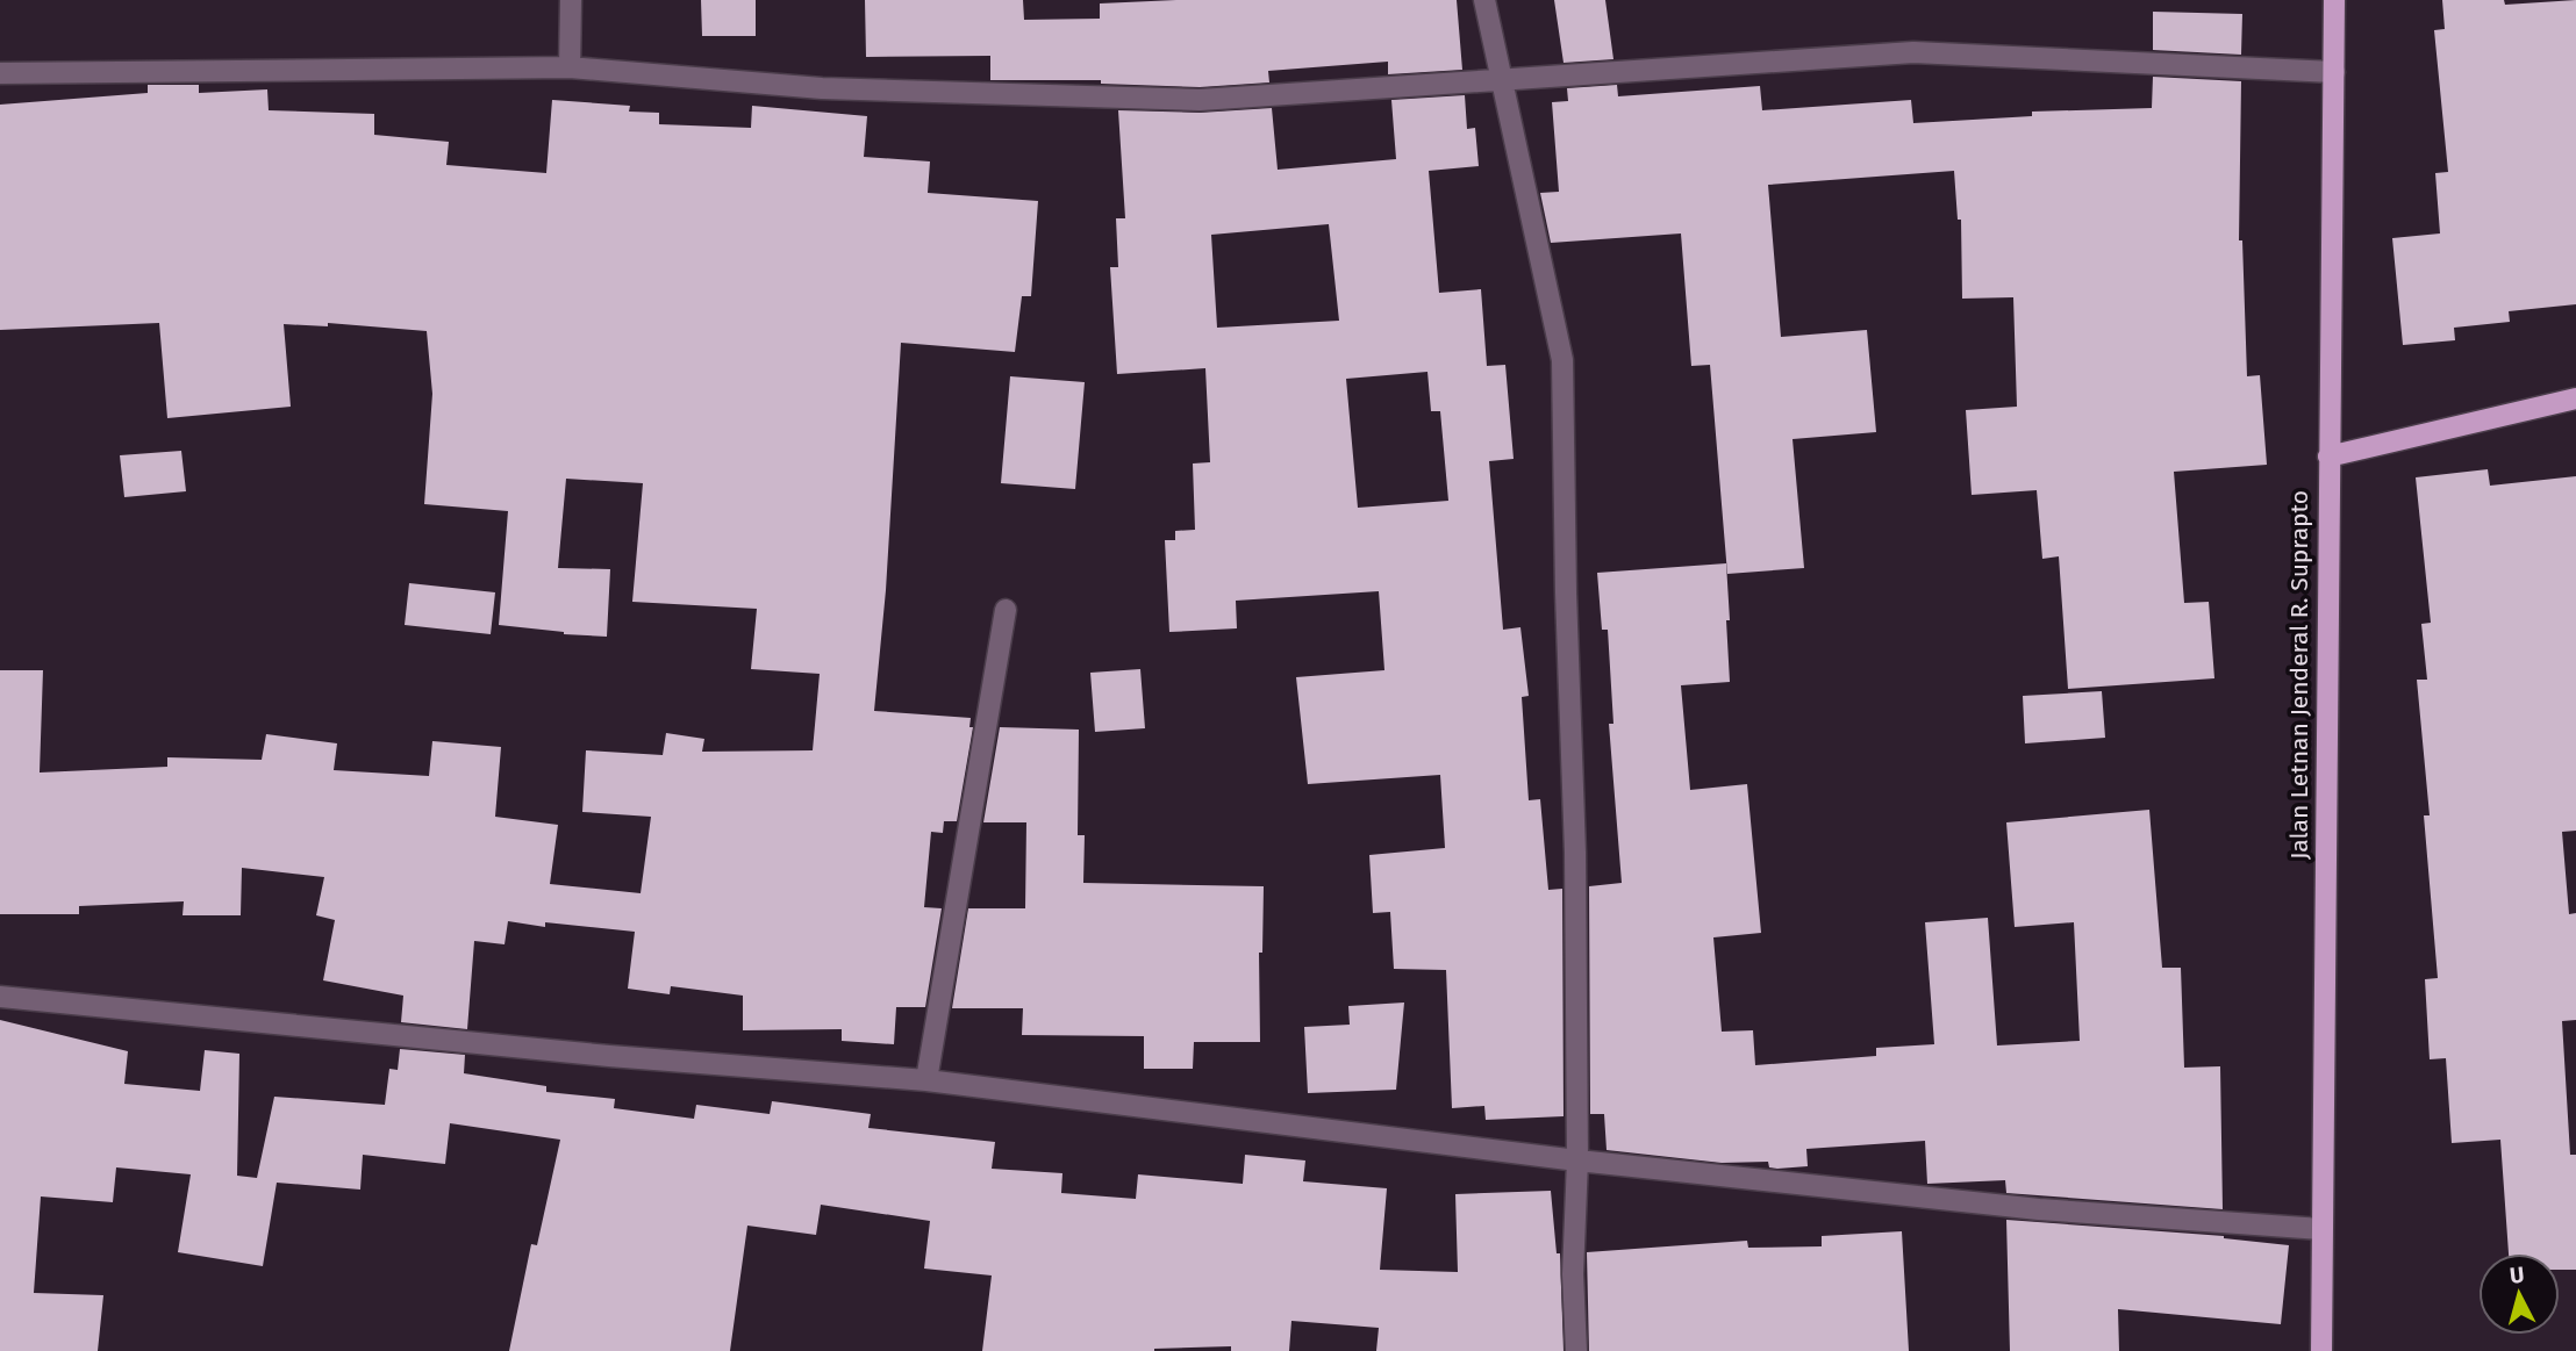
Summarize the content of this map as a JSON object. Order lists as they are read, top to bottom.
{
  "streets": {
    "main road": ["Jalan Letnan Jenderal R. Suprapto"]
  },
  "north": "top"
}
